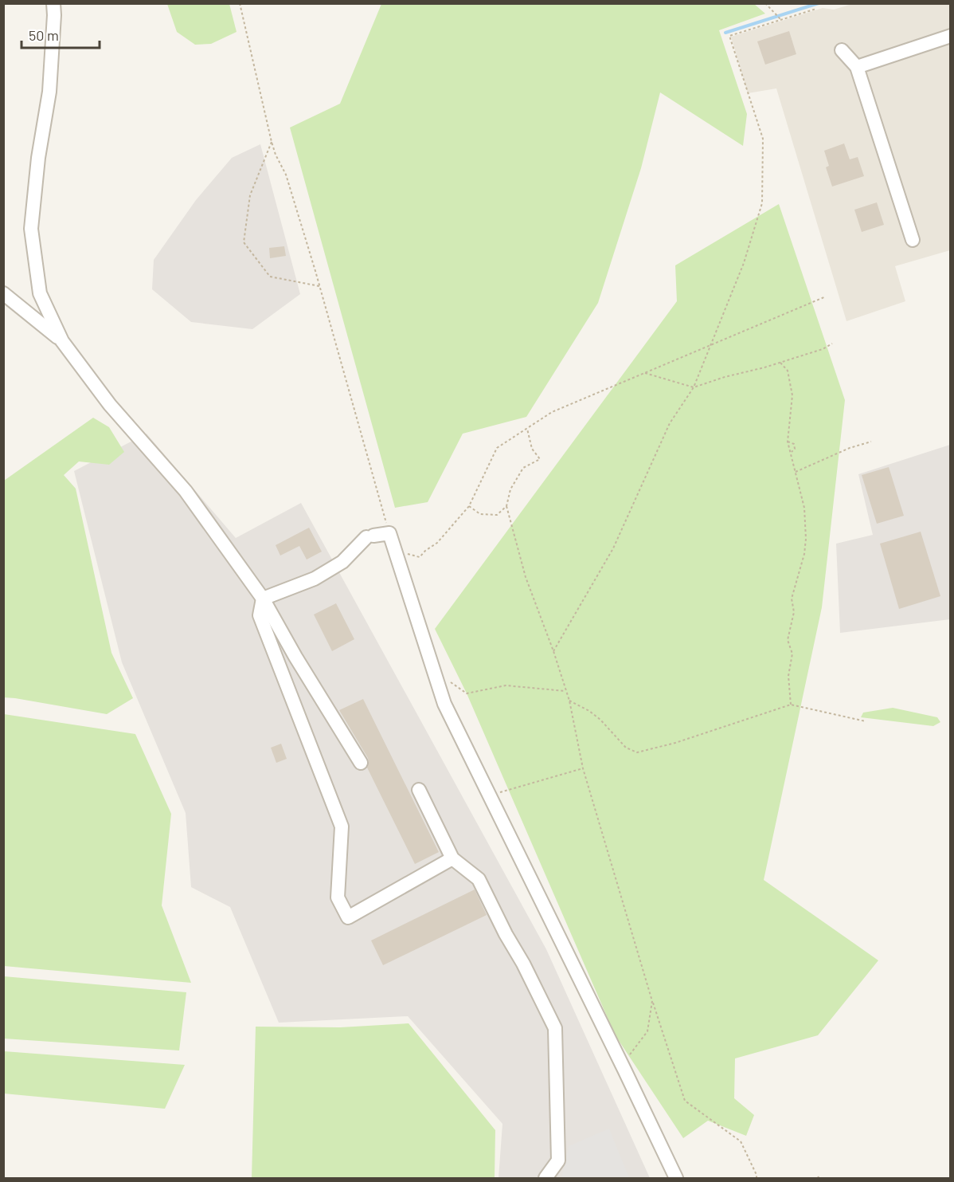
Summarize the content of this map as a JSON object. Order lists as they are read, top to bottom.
{
  "scale_bar": "50 m"
}
